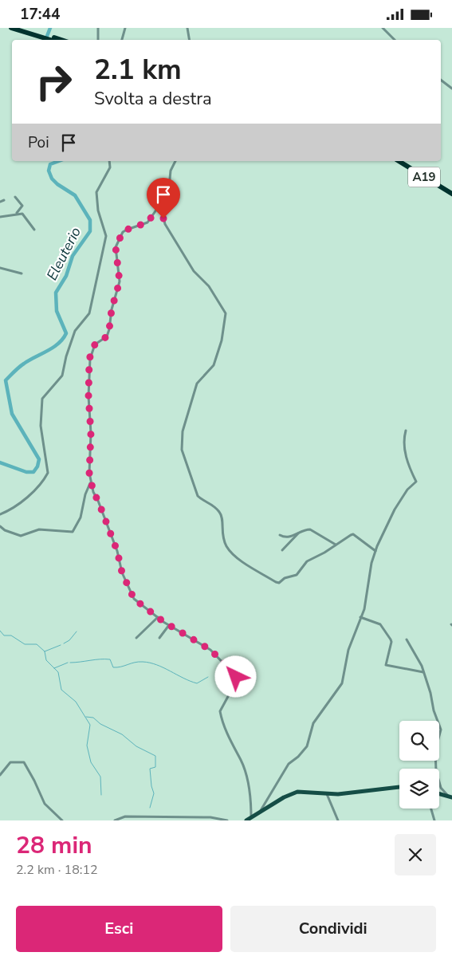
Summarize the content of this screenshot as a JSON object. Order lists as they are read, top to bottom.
{
  "streets": {
    "highway": ["A19"]
  },
  "water": ["Eleuterio"],
  "page": {
    "status": "17:44",
    "turn": ["2.1 km", "Svolta a destra"],
    "then": "Poi",
    "heading": ["28 min", "2.2 km · 18:12"],
    "buttons": ["Esci", "Condividi"]
  }
}
